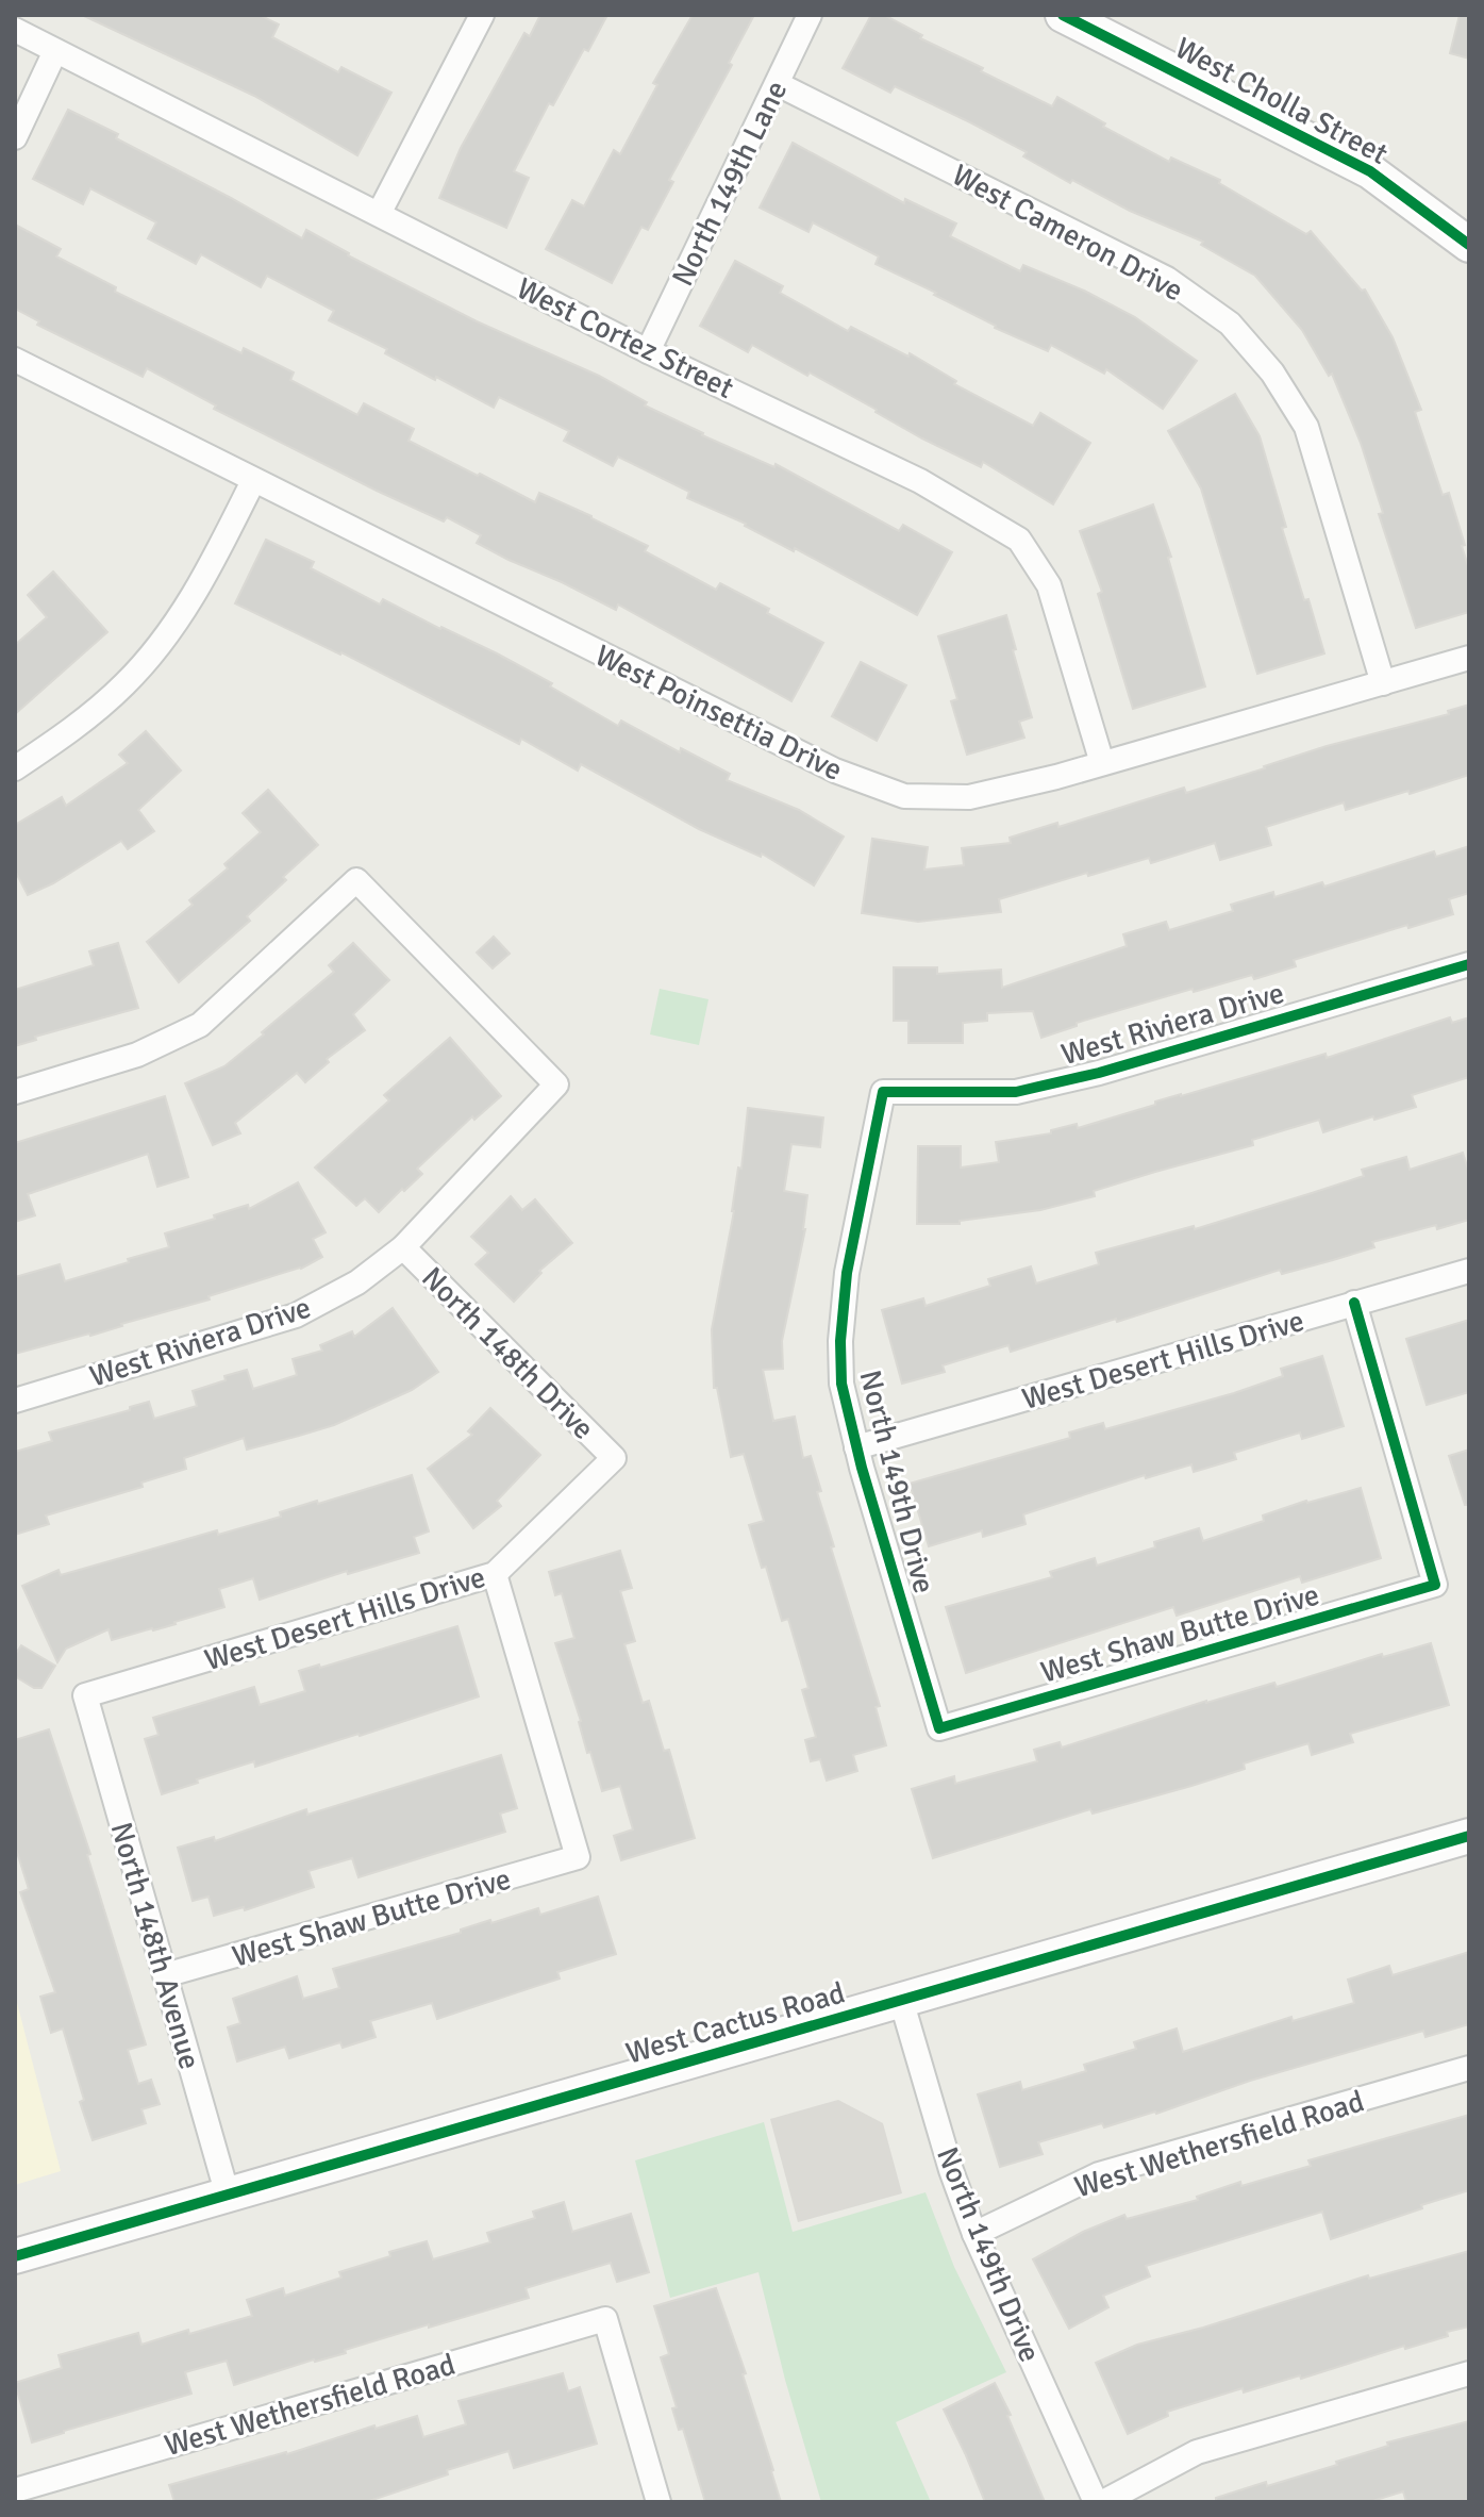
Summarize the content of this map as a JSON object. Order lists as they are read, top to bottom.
{
  "streets": {
    "main road": ["West Cholla Street", "West Cactus Road"],
    "street": [
      "North 149th Lane",
      "West Cameron Drive",
      "West Cortez Street",
      "West Poinsettia Drive",
      "West Riviera Drive",
      "North 148th Drive",
      "West Desert Hills Drive",
      "North 149th Drive",
      "West Shaw Butte Drive",
      "North 148th Avenue",
      "West Wethersfield Road"
    ]
  },
  "crossings": [
    ["North 149th Lane", "West Cameron Drive"],
    ["North 149th Lane", "West Cortez Street"],
    ["West Cameron Drive", "West Poinsettia Drive"],
    ["West Cortez Street", "West Poinsettia Drive"],
    ["West Riviera Drive", "North 148th Drive"],
    ["West Riviera Drive", "North 149th Drive"],
    ["North 148th Drive", "West Desert Hills Drive"],
    ["West Desert Hills Drive", "North 149th Drive"],
    ["West Desert Hills Drive", "West Shaw Butte Drive"],
    ["West Desert Hills Drive", "North 148th Avenue"],
    ["North 149th Drive", "West Shaw Butte Drive"],
    ["North 149th Drive", "West Cactus Road"],
    ["North 149th Drive", "West Wethersfield Road"],
    ["West Shaw Butte Drive", "North 148th Avenue"],
    ["North 148th Avenue", "West Cactus Road"]
  ]
}
